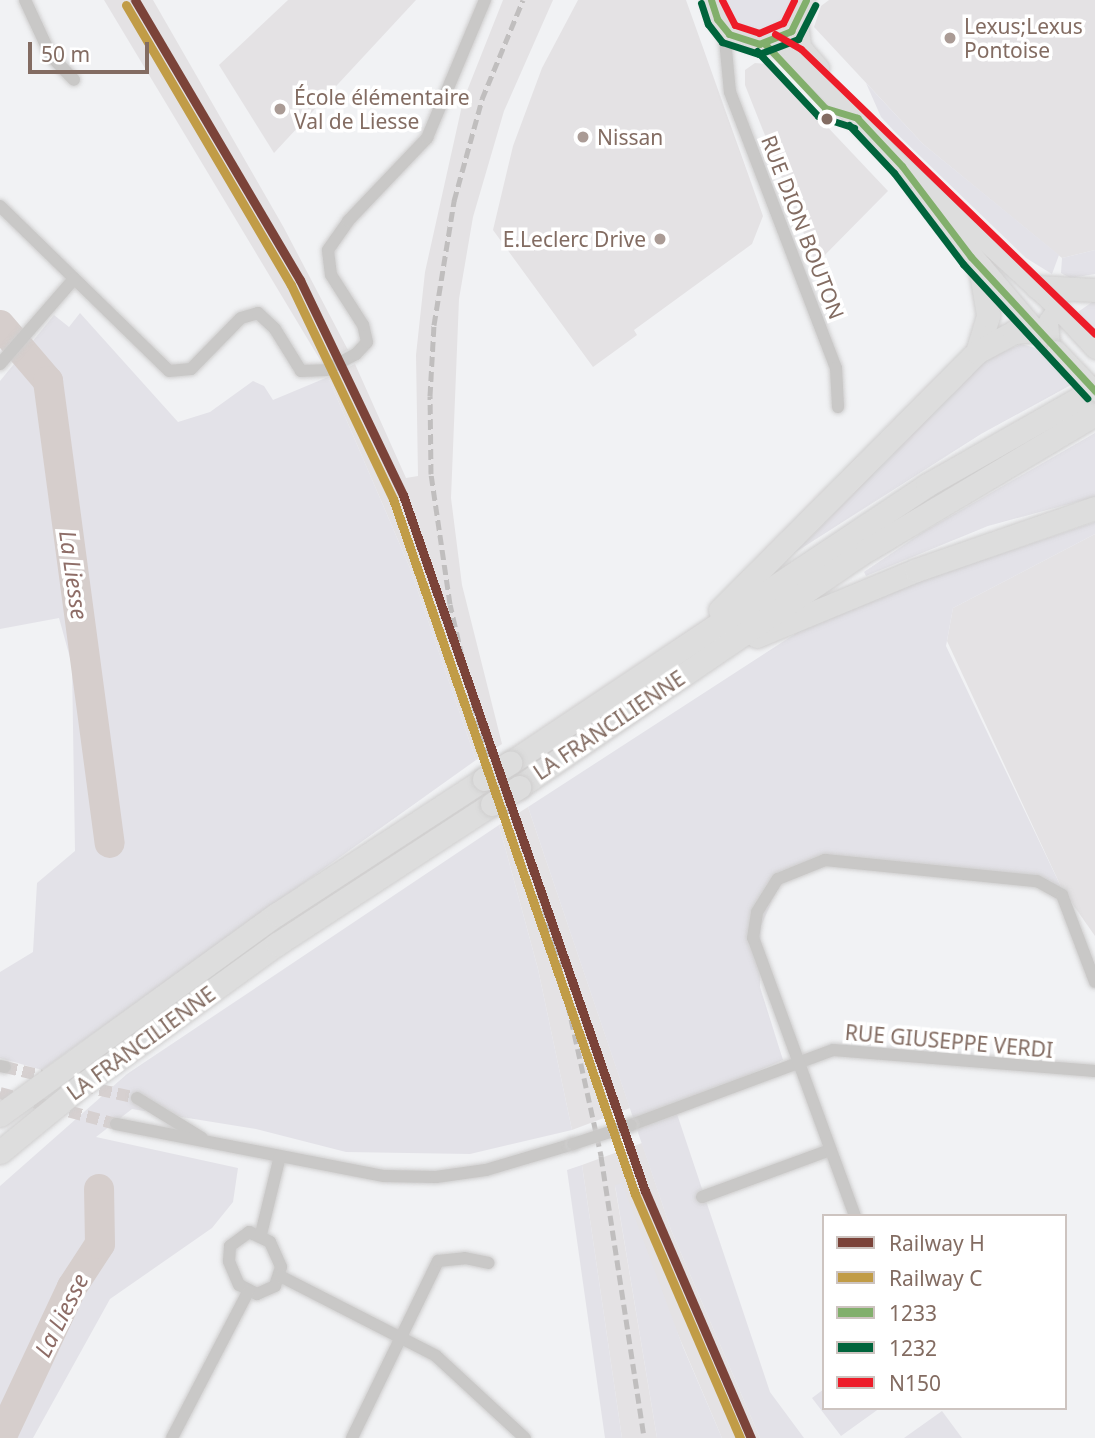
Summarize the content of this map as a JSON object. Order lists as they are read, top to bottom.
{
  "streets": {
    "highway": ["LA FRANCILIENNE"],
    "street": ["RUE DION BOUTON", "RUE GIUSEPPE VERDI"]
  },
  "water": ["La Liesse"],
  "places": [
    "Lexus;Lexus Pontoise",
    "École élémentaire Val de Liesse",
    "Nissan",
    "E.Leclerc Drive"
  ],
  "lines": [
    "rail line H",
    "transit line 1233",
    "transit line N150",
    "transit line 1232",
    "rail line C"
  ],
  "legend": [
    "Railway H",
    "Railway C",
    "1233",
    "1232",
    "N150"
  ],
  "scale_bar": "50 m"
}
